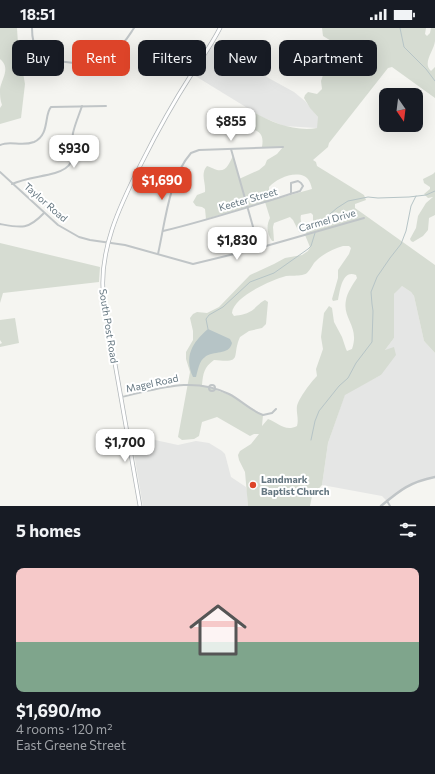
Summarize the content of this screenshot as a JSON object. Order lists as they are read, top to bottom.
{
  "streets": {
    "main road": ["South Post Road"],
    "street": [
      "Keeter Street",
      "Taylor Road",
      "Carmel Drive",
      "Magel Road"
    ]
  },
  "crossings": [
    ["Taylor Road", "Carmel Drive"],
    ["Taylor Road", "South Post Road"],
    ["Carmel Drive", "South Post Road"],
    ["South Post Road", "Magel Road"]
  ],
  "places": ["Landmark Baptist Church"],
  "north": "bottom",
  "page": {
    "status": "18:51",
    "chip": [
      "Buy",
      "Rent",
      "Filters",
      "New",
      "Apartment"
    ],
    "price": [
      "$855",
      "$930",
      "$1,690",
      "$1,830",
      "$1,700"
    ],
    "heading": "5 homes",
    "list": [
      {
        "name": "$1,690/mo",
        "note": "4 rooms · 120 m² · East Greene Street"
      }
    ]
  }
}
